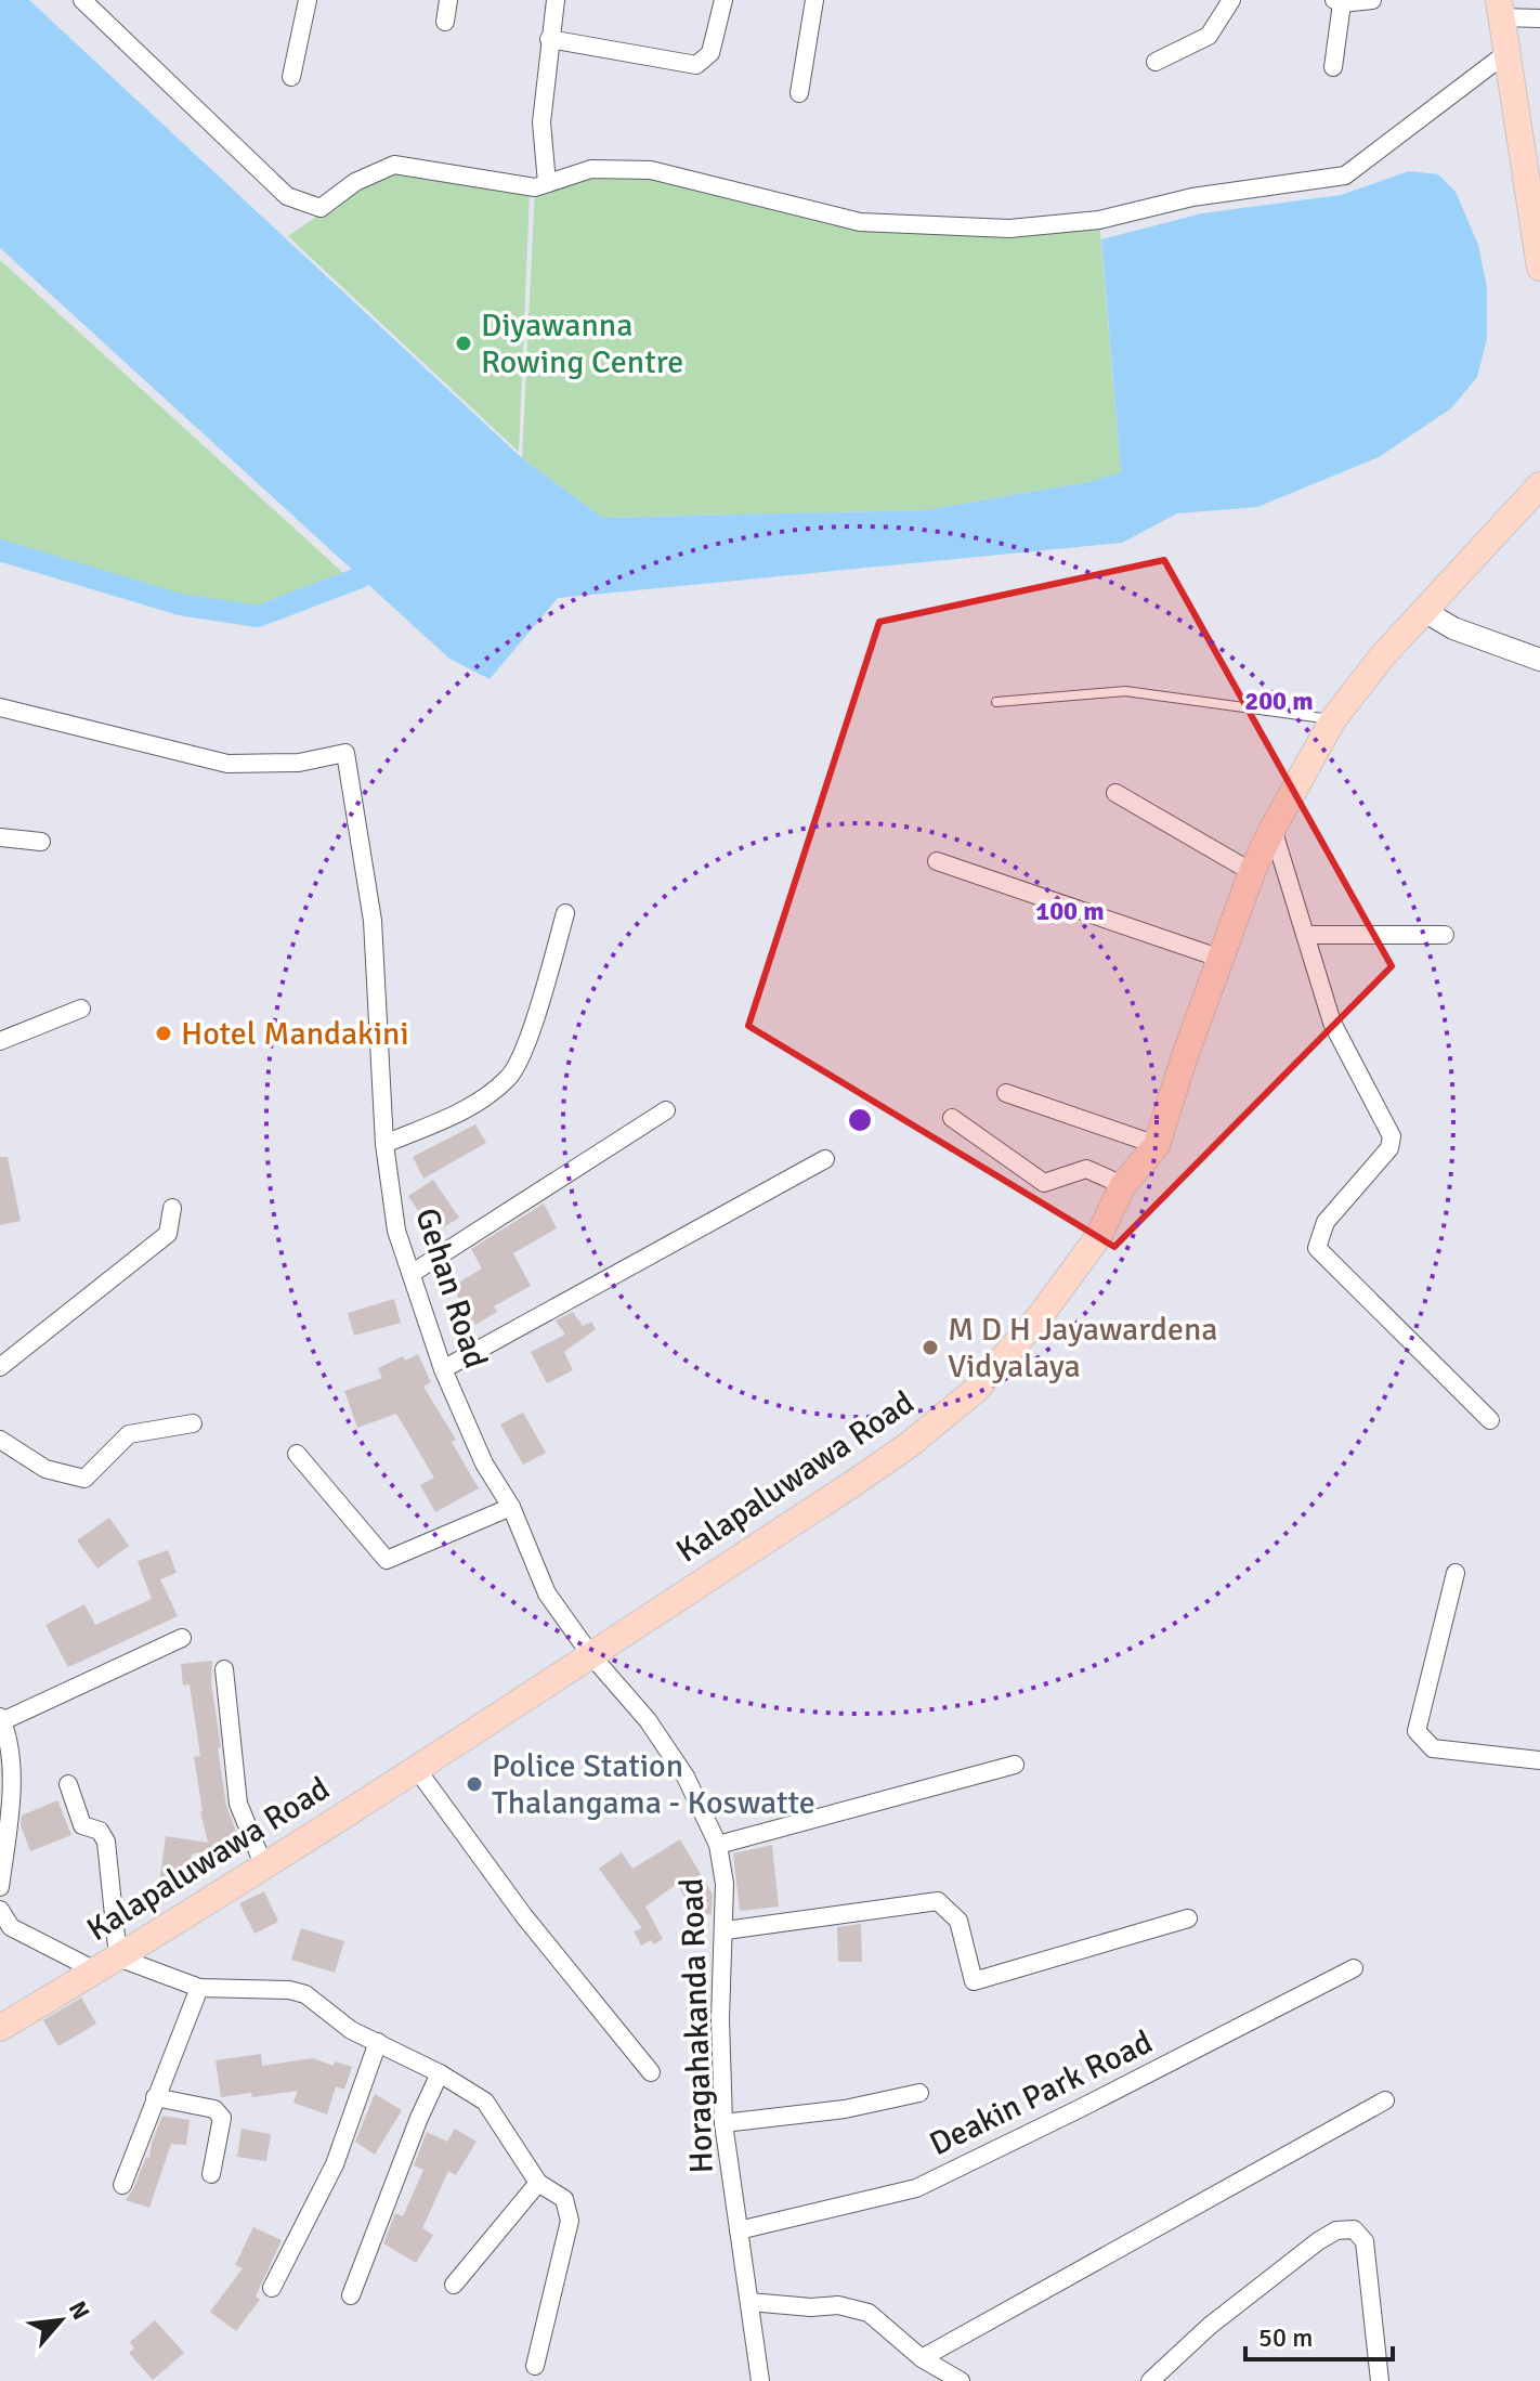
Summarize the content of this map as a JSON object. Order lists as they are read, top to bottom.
{
  "streets": {
    "main road": ["Kalapaluwawa Road"],
    "street": ["Gehan Road", "Horagahakanda Road", "Deakin Park Road"]
  },
  "crossings": [
    ["Gehan Road", "Kalapaluwawa Road"],
    ["Gehan Road", "Horagahakanda Road"],
    ["Kalapaluwawa Road", "Horagahakanda Road"],
    ["Horagahakanda Road", "Deakin Park Road"]
  ],
  "places": [
    "Diyawanna Rowing Centre",
    "Hotel Mandakini",
    "M D H Jayawardena Vidyalaya",
    "Police Station Thalangama - Koswatte"
  ],
  "scale_bar": "50 m",
  "north": "top right",
  "rings": ["200 m", "100 m"]
}
